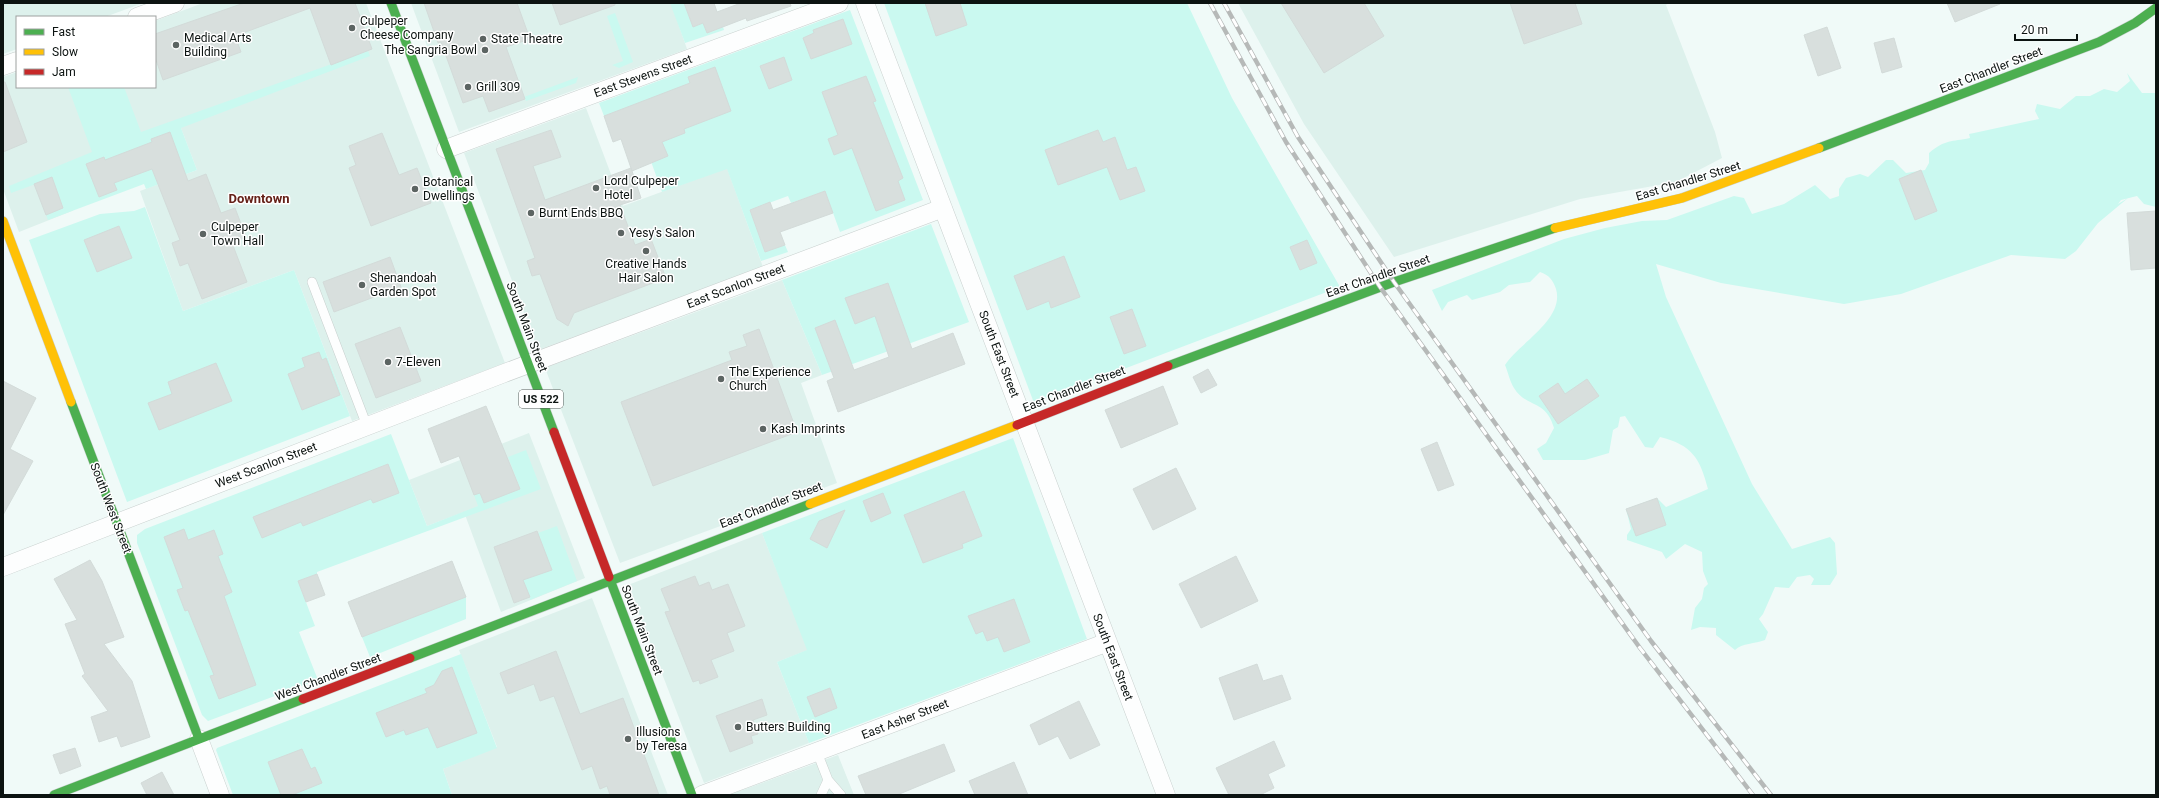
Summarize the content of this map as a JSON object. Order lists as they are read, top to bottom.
{
  "streets": {
    "street": [
      "East Chandler Street",
      "East Stevens Street",
      "East Scanlon Street",
      "South Main Street",
      "South East Street",
      "US 522",
      "West Scanlon Street",
      "South West Street",
      "West Chandler Street",
      "East Asher Street"
    ]
  },
  "crossings": [
    ["East Chandler Street", "South Main Street"],
    ["East Chandler Street", "South East Street"],
    ["East Chandler Street", "West Chandler Street"],
    ["East Stevens Street", "South Main Street"],
    ["East Scanlon Street", "South Main Street"],
    ["East Scanlon Street", "South East Street"],
    ["East Scanlon Street", "West Scanlon Street"],
    ["South Main Street", "West Scanlon Street"],
    ["South Main Street", "West Chandler Street"],
    ["South East Street", "East Asher Street"],
    ["West Scanlon Street", "South West Street"],
    ["South West Street", "West Chandler Street"]
  ],
  "districts": ["Downtown"],
  "places": [
    "Culpeper Cheese Company",
    "State Theatre",
    "Medical Arts Building",
    "The Sangria Bowl",
    "Grill 309",
    "Lord Culpeper Hotel",
    "Botanical Dwellings",
    "Burnt Ends BBQ",
    "Yesy's Salon",
    "Culpeper Town Hall",
    "Creative Hands Hair Salon",
    "Shenandoah Garden Spot",
    "7-Eleven",
    "The Experience Church",
    "Kash Imprints",
    "Butters Building",
    "Illusions by Teresa"
  ],
  "legend": ["Fast", "Slow", "Jam"],
  "scale_bar": "20 m"
}
